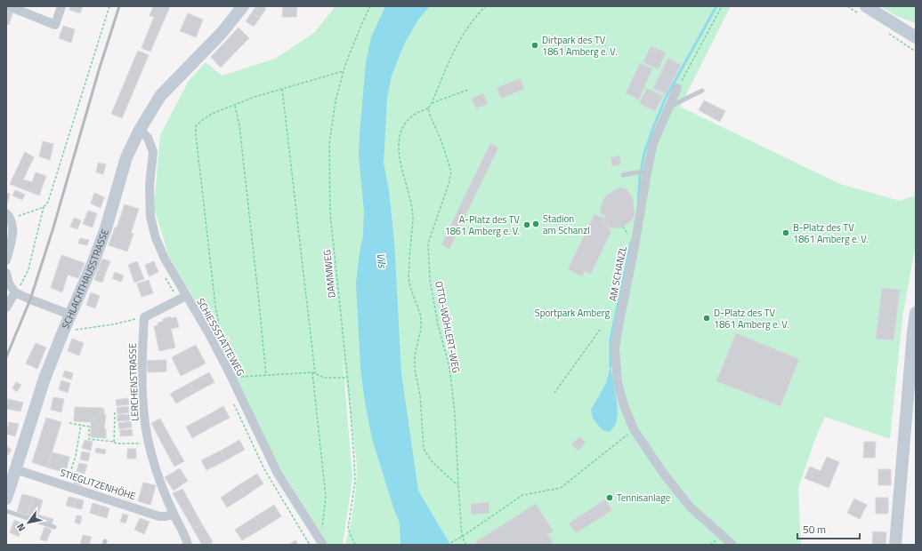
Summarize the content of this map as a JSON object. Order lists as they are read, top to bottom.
{
  "streets": {
    "main road": ["SCHLACHTHAUSSTRASSE"],
    "street": [
      "AM SCHANZL",
      "SCHIESSSTÄTTEWEG",
      "LERCHENSTRASSE",
      "STIEGLITZENHÖHE"
    ],
    "path": ["DAMMWEG", "OTTO-WÖHLERT-WEG"]
  },
  "crossings": [
    ["SCHLACHTHAUSSTRASSE", "SCHIESSSTÄTTEWEG"],
    ["SCHLACHTHAUSSTRASSE", "STIEGLITZENHÖHE"],
    ["LERCHENSTRASSE", "STIEGLITZENHÖHE"]
  ],
  "water": ["Vils"],
  "parks": ["Sportpark Amberg"],
  "places": [
    "Dirtpark des TV 1861 Amberg e. V.",
    "Stadion am Schanzl",
    "A-Platz des TV 1861 Amberg e. V.",
    "B-Platz des TV 1861 Amberg e. V.",
    "D-Platz des TV 1861 Amberg e. V.",
    "Tennisanlage"
  ],
  "scale_bar": "50 m",
  "north": "bottom left"
}
